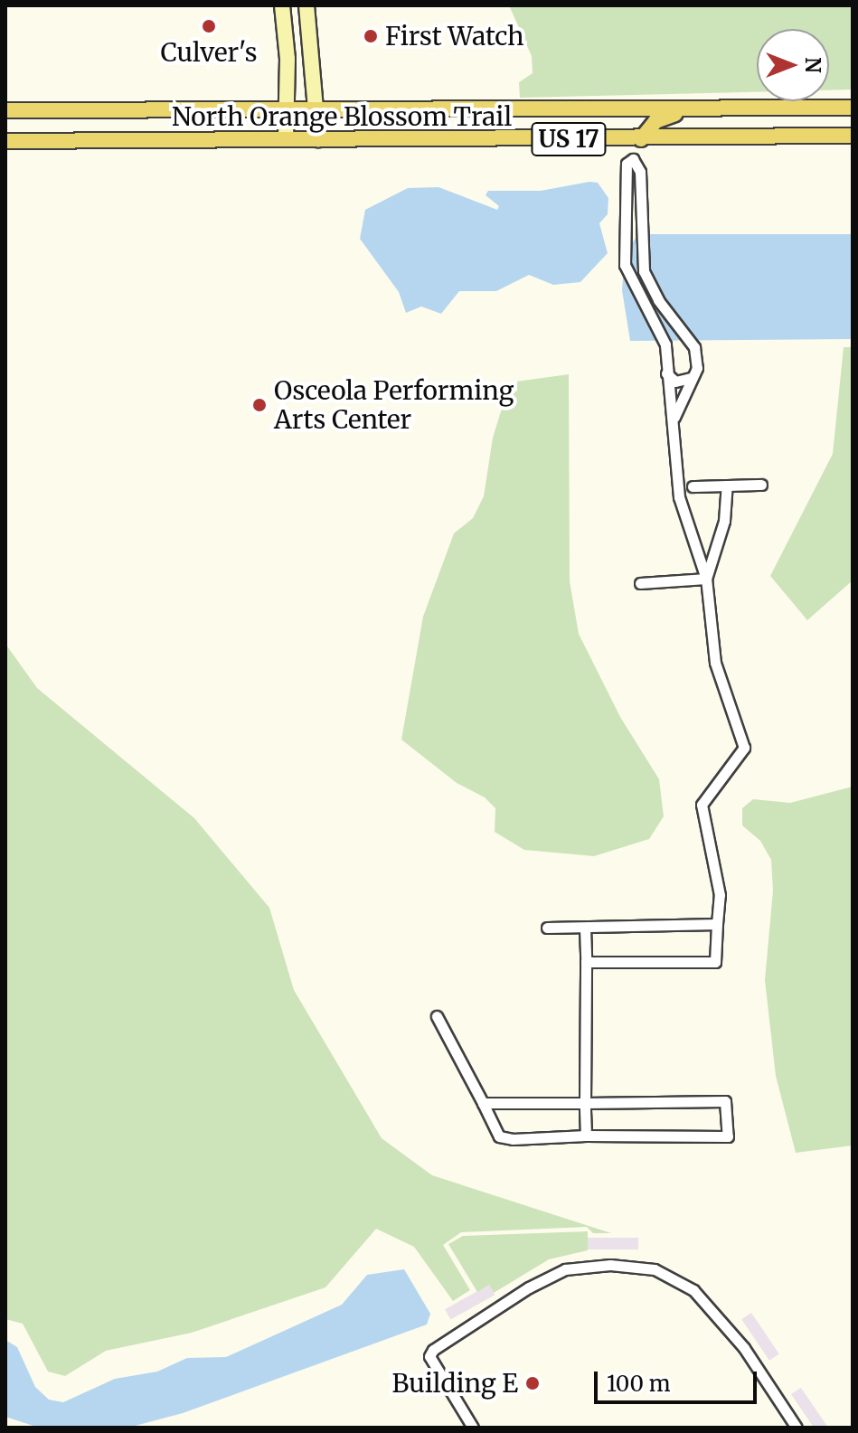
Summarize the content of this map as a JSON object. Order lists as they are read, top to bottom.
{
  "streets": {
    "main road": ["North Orange Blossom Trail", "US 17"]
  },
  "places": [
    "Culver's",
    "First Watch",
    "Osceola Performing Arts Center",
    "Building E"
  ],
  "scale_bar": "100 m",
  "north": "right"
}
